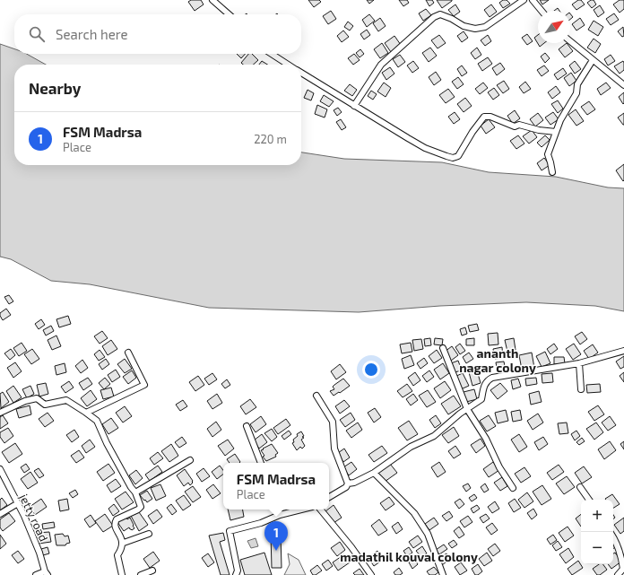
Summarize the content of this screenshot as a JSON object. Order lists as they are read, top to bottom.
{
  "streets": {
    "street": ["jetty road"]
  },
  "districts": ["ananth nagar colony", "madathil kouval colony"],
  "north": "top right",
  "page": {
    "search": "Search here",
    "heading": "Nearby",
    "list": [
      {
        "mark": "1",
        "name": "FSM Madrsa",
        "note": "Place",
        "value": "220 m"
      }
    ],
    "popup": ["FSM Madrsa", "Place"],
    "map_buttons": ["+", "−"],
    "pins": "1"
  }
}
